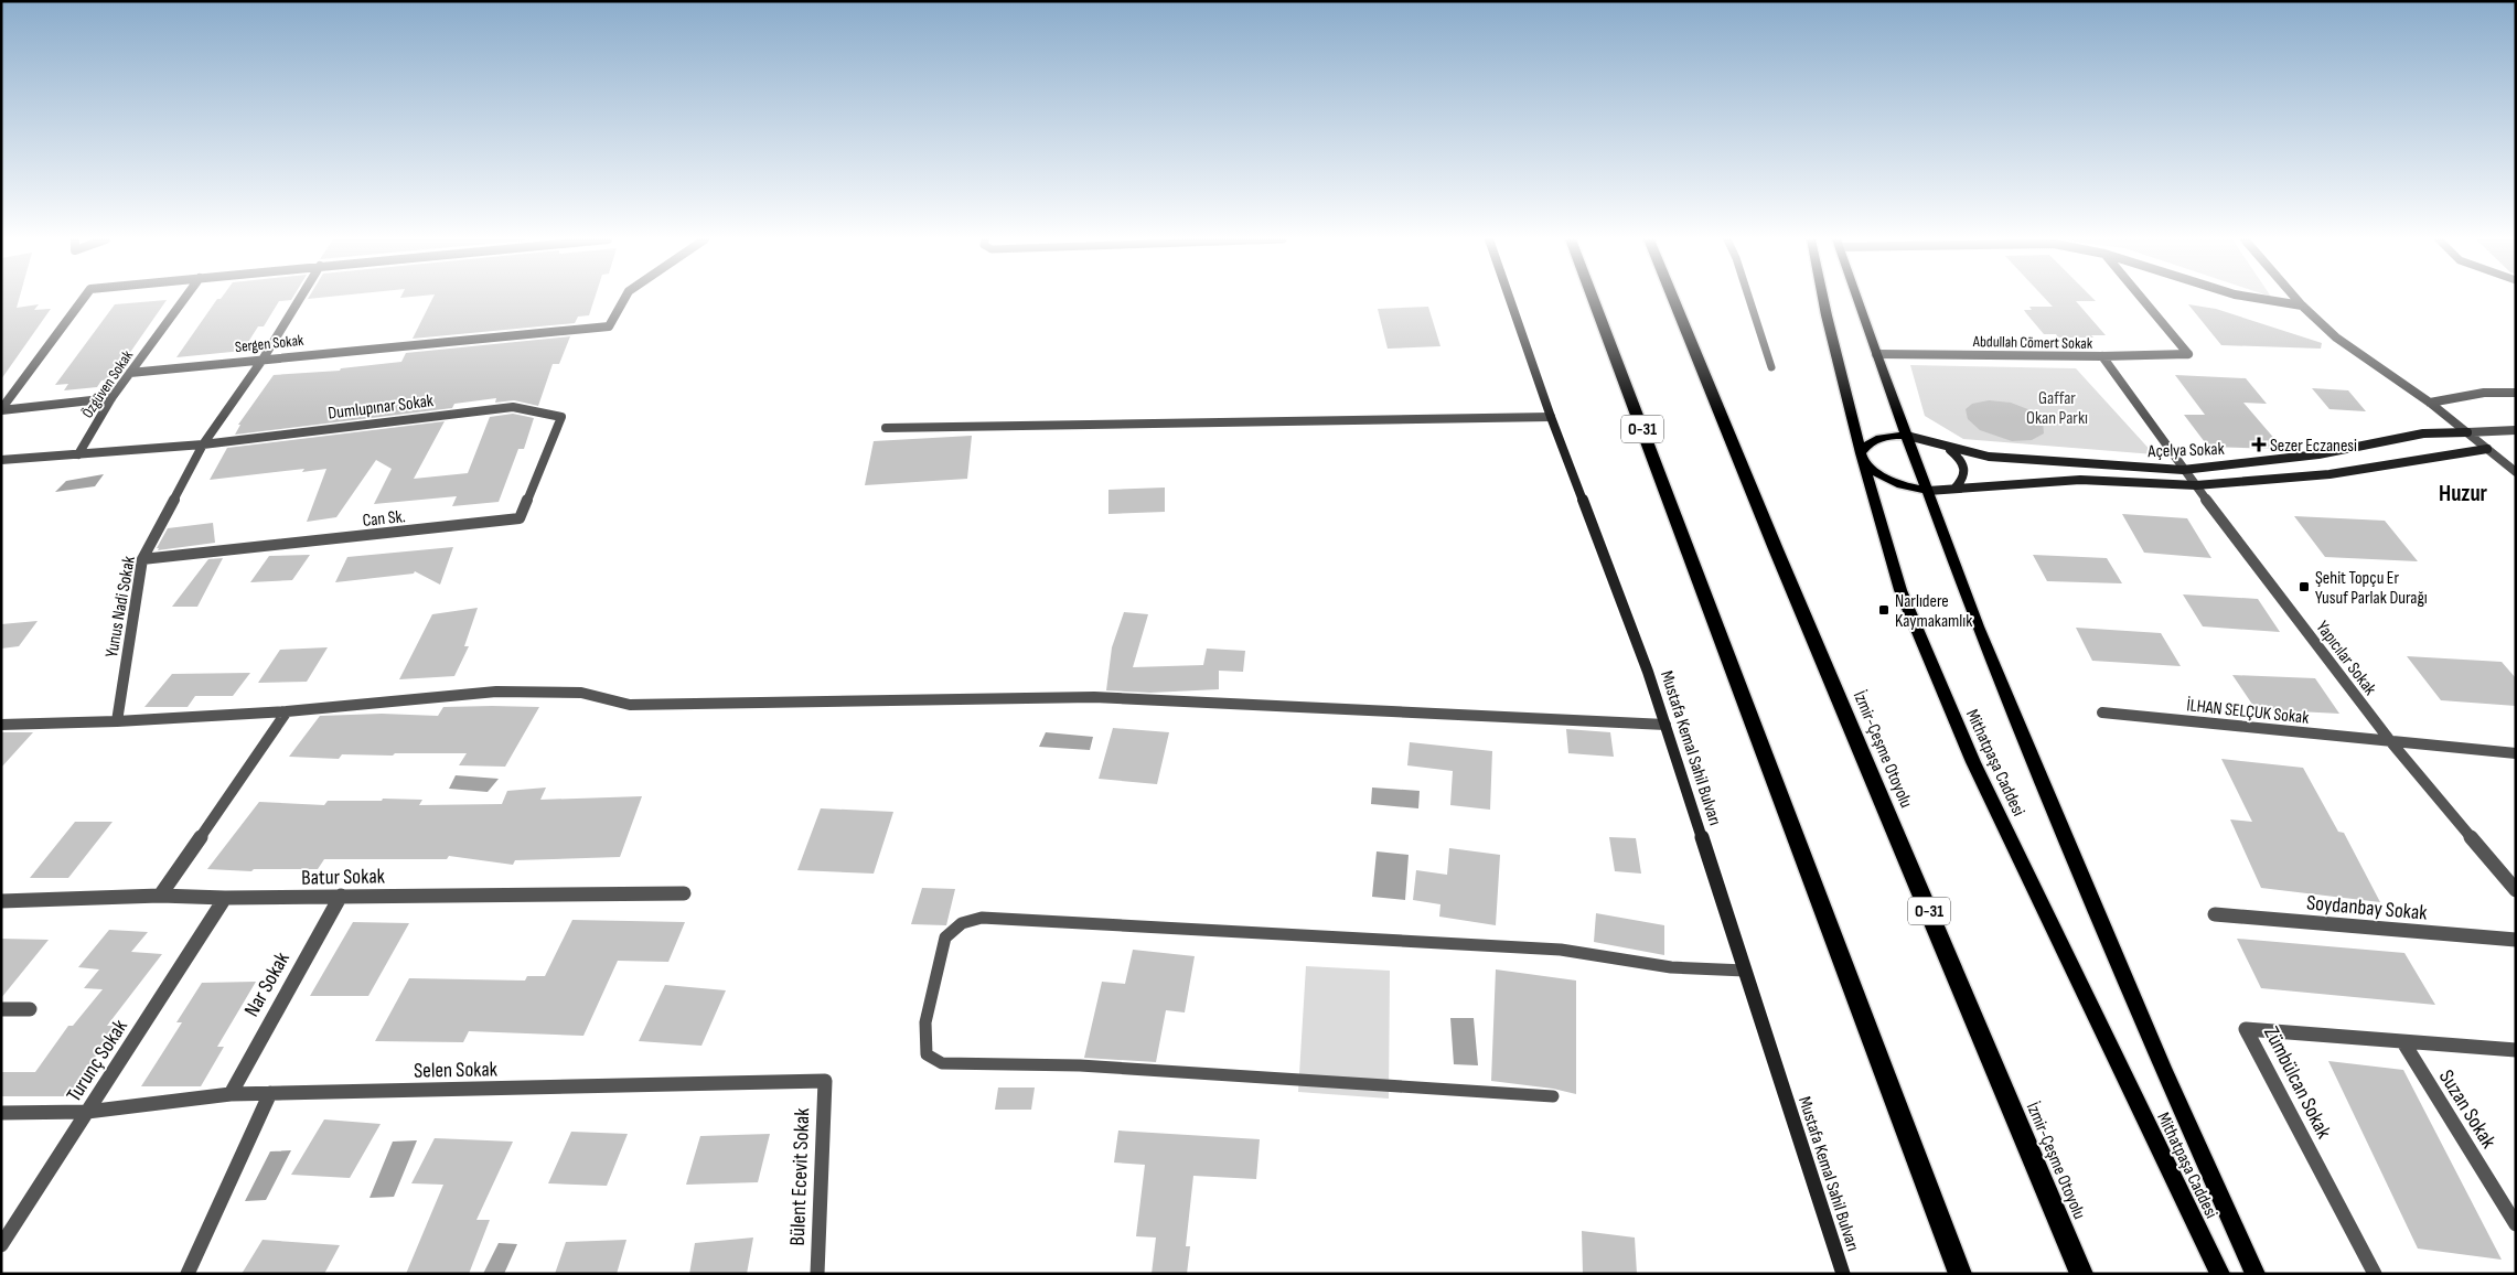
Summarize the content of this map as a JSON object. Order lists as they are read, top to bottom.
{
  "streets": {
    "highway": ["O-31", "İzmir-Çeşme Otoyolu"],
    "main road": ["Mithatpaşa Caddesi"],
    "street": [
      "Abdullah Cömert Sokak",
      "Sergen Sokak",
      "Özgüven Sokak",
      "Dumlupınar Sokak",
      "Açelya Sokak",
      "Can Sk.",
      "Yunus Nadi Sokak",
      "Yapıcılar Sokak",
      "İLHAN SELÇUK Sokak",
      "Mustafa Kemal Sahil Bulvarı",
      "Batur Sokak",
      "Soydanbay Sokak",
      "Nar Sokak",
      "Turunç Sokak",
      "Selen Sokak",
      "Zümbülcan Sokak",
      "Suzan Sokak",
      "Bülent Ecevit Sokak"
    ]
  },
  "crossings": [
    ["Abdullah Cömert Sokak", "Yapıcılar Sokak"],
    ["Abdullah Cömert Sokak", "Mithatpaşa Caddesi"],
    ["Sergen Sokak", "Özgüven Sokak"],
    ["Sergen Sokak", "Yunus Nadi Sokak"],
    ["Özgüven Sokak", "Dumlupınar Sokak"],
    ["Dumlupınar Sokak", "Can Sk."],
    ["Dumlupınar Sokak", "Yunus Nadi Sokak"],
    ["Açelya Sokak", "Yapıcılar Sokak"],
    ["Açelya Sokak", "Mithatpaşa Caddesi"],
    ["Can Sk.", "Yunus Nadi Sokak"],
    ["Yapıcılar Sokak", "İLHAN SELÇUK Sokak"],
    ["Batur Sokak", "Nar Sokak"],
    ["Batur Sokak", "Turunç Sokak"],
    ["Nar Sokak", "Selen Sokak"],
    ["Turunç Sokak", "Selen Sokak"],
    ["Selen Sokak", "Bülent Ecevit Sokak"],
    ["Zümbülcan Sokak", "Suzan Sokak"]
  ],
  "districts": ["Huzur"],
  "parks": ["Gaffar Okan Parkı"],
  "places": {
    "health": ["Sezer Eczanesi"],
    "transit": ["Şehit Topçu Er Yusuf Parlak Durağı", "Narlıdere Kaymakamlık"]
  }
}
